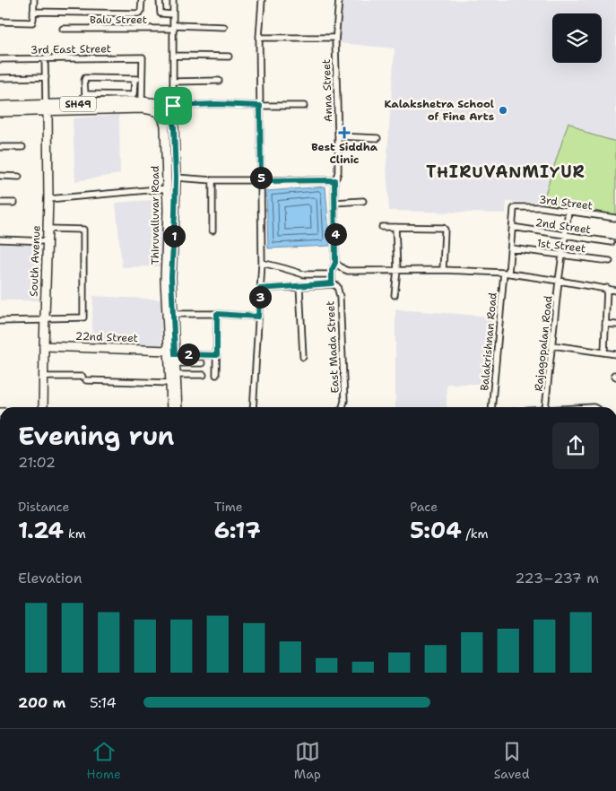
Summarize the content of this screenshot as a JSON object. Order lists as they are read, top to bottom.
{
  "streets": {
    "main road": [
      "SH49",
      "Thiruvalluvar Road",
      "South Avenue",
      "22nd Street"
    ],
    "street": [
      "Balu Street",
      "3rd East Street",
      "Anna Street",
      "3rd Street",
      "2nd Street",
      "1st Street",
      "Balakrishnan Road",
      "Rajagopalan Road",
      "East Mada Street"
    ]
  },
  "crossings": [
    ["Anna Street", "East Mada Street"],
    ["SH49", "Thiruvalluvar Road"],
    ["SH49", "South Avenue"],
    ["SH49", "22nd Street"],
    ["3rd Street", "Balakrishnan Road"],
    ["3rd Street", "Rajagopalan Road"],
    ["Thiruvalluvar Road", "South Avenue"],
    ["2nd Street", "Balakrishnan Road"],
    ["2nd Street", "Rajagopalan Road"],
    ["1st Street", "Balakrishnan Road"],
    ["1st Street", "Rajagopalan Road"],
    ["South Avenue", "22nd Street"]
  ],
  "districts": ["THIRUVANMIYUR"],
  "places": {
    "other": ["Kalakshetra School of Fine Arts"],
    "health": ["Best Siddha Clinic"]
  },
  "page": {
    "pins": [
      "5",
      "4",
      "1",
      "3",
      "2"
    ],
    "heading": ["Evening run", "21:02"],
    "stats": [
      ["Distance", "1.24 km"],
      ["Time", "6:17"],
      ["Pace", "5:04 /km"]
    ],
    "chart": ["Elevation", "223–237 m"],
    "list": [
      {
        "name": "200 m",
        "note": "5:14"
      }
    ],
    "tabs": ["Home", "Map", "Saved"]
  }
}
